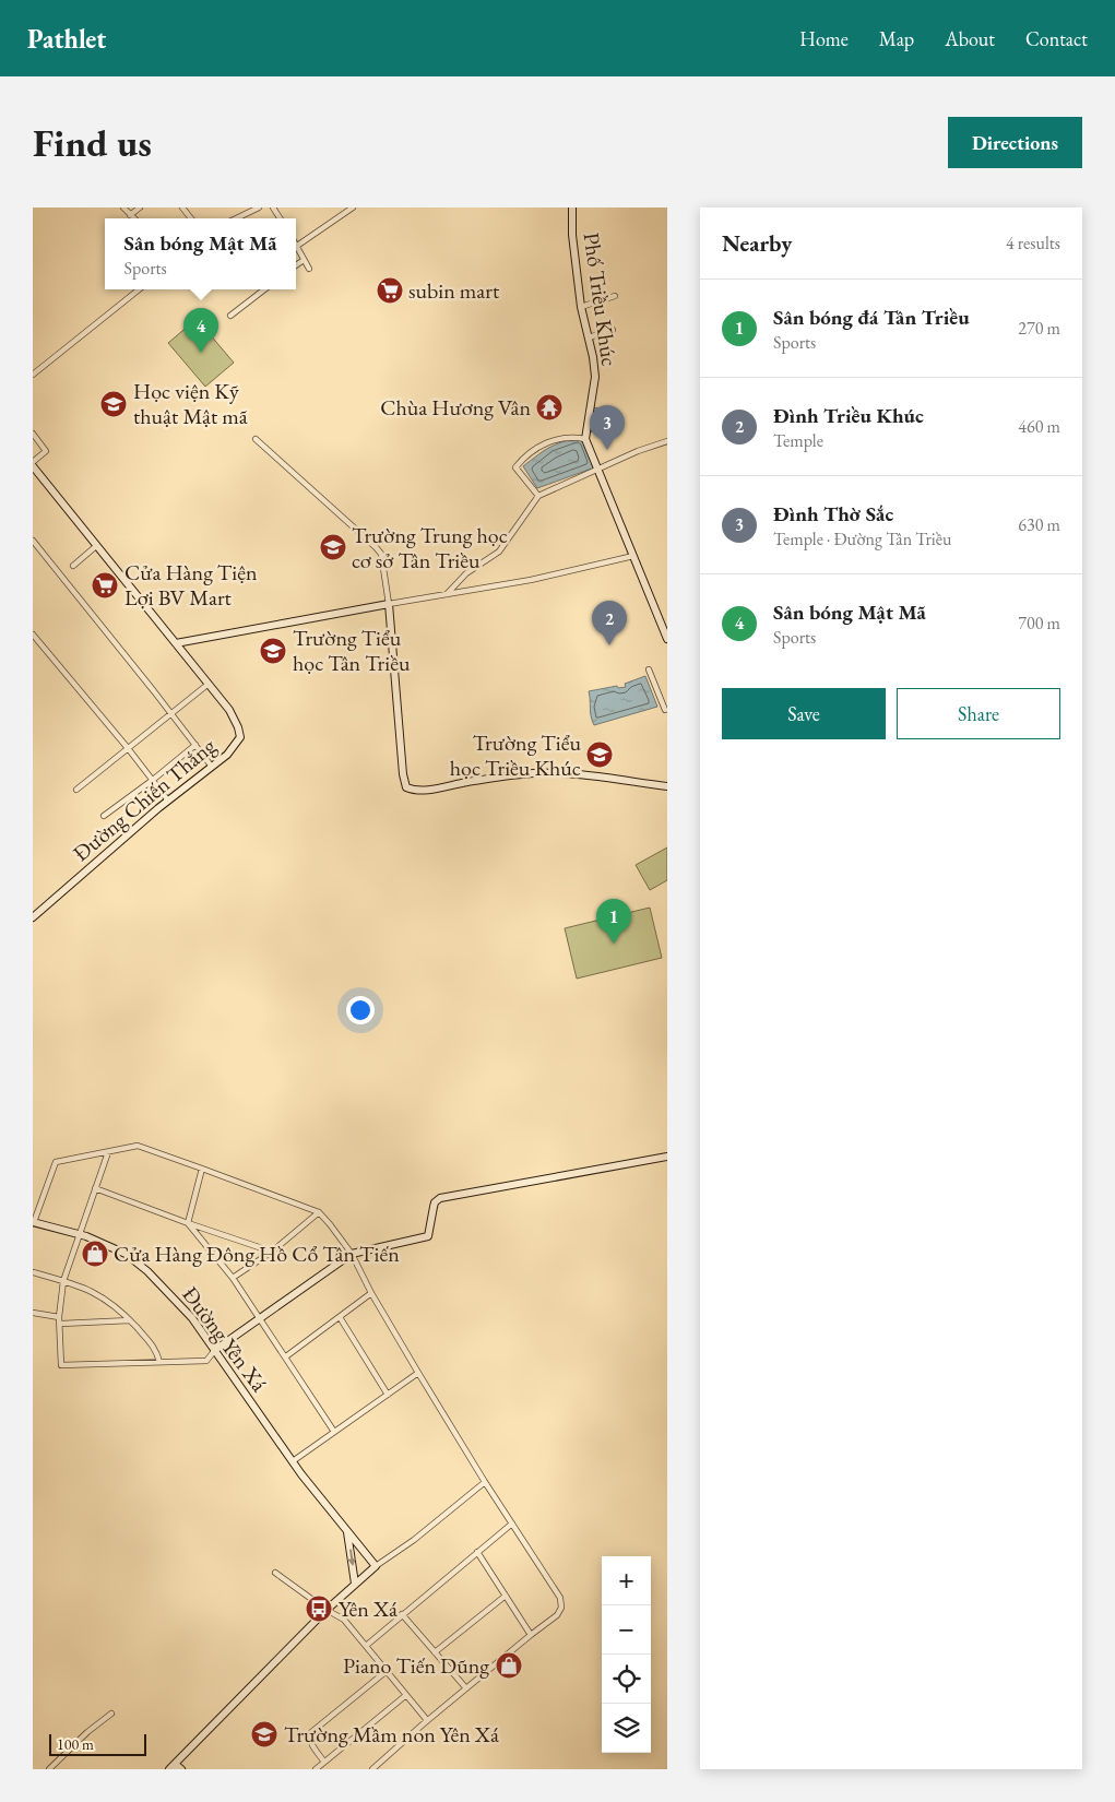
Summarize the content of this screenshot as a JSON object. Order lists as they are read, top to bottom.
{
  "streets": {
    "street": ["Phố Triều Khúc", "Đường Chiến Thắng", "Đường Yên Xá"]
  },
  "places": {
    "supermarket": ["subin mart", "Cửa Hàng Tiện Lợi BV Mart"],
    "school or university": [
      "Học viện Kỹ thuật Mật mã",
      "Trường Trung học cơ sở Tân Triều",
      "Trường Tiểu học Tân Triều",
      "Trường Tiểu học Triều Khúc",
      "Trường Mầm non Yên Xá"
    ],
    "temple": ["Chùa Hương Vân"],
    "shop": ["Cửa Hàng Đông Hồ Cổ Tân Tiến", "Piano Tiến Dũng"],
    "bus stop": ["Yên Xá"]
  },
  "scale_bar": "100 m",
  "page": {
    "header": "Pathlet",
    "nav": [
      "Home",
      "Map",
      "About",
      "Contact"
    ],
    "buttons": [
      "Directions",
      ["Save", "Share"]
    ],
    "title": "Find us",
    "heading": ["Nearby", "4 results"],
    "popup": ["Sân bóng Mật Mã", "Sports"],
    "list": [
      {
        "mark": "1",
        "name": "Sân bóng đá Tân Triều",
        "note": "Sports",
        "value": "270 m"
      },
      {
        "mark": "2",
        "name": "Đình Triều Khúc",
        "note": "Temple",
        "value": "460 m"
      },
      {
        "mark": "3",
        "name": "Đình Thờ Sắc",
        "note": "Temple · Đường Tân Triều",
        "value": "630 m"
      },
      {
        "mark": "4",
        "name": "Sân bóng Mật Mã",
        "note": "Sports",
        "value": "700 m"
      }
    ],
    "pins": [
      "4",
      "3",
      "2",
      "1"
    ],
    "map_buttons": ["+", "−"],
    "scale": "100 m"
  }
}
